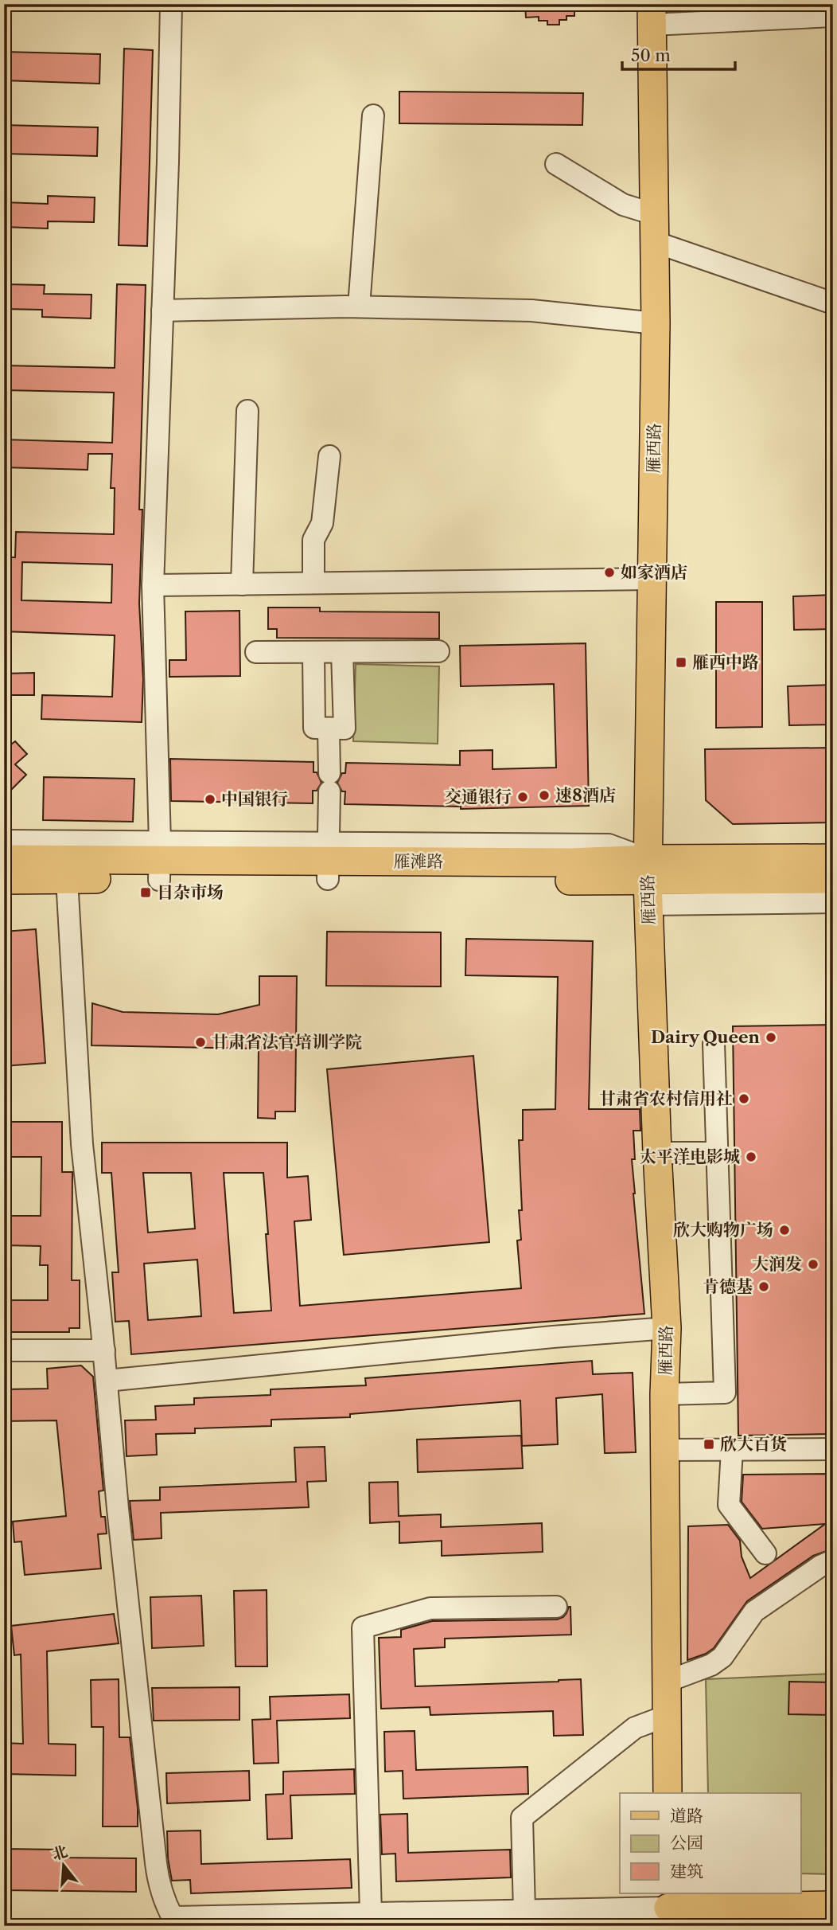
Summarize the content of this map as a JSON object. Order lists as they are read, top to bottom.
{
  "streets": {
    "main road": ["雁西路", "雁滩路"]
  },
  "crossings": [
    ["雁西路", "雁滩路"]
  ],
  "places": {
    "other": [
      "如家酒店",
      "速8酒店",
      "交通银行",
      "中国银行",
      "Dairy Queen",
      "甘肃省法官培训学院",
      "甘肃省农村信用社",
      "太平洋电影城",
      "欣大购物广场",
      "大润发",
      "肯德基"
    ],
    "transit": ["雁西中路", "日杂市场", "欣大百货"]
  },
  "legend": ["道路", "公园", "建筑"],
  "scale_bar": "50 m",
  "north": "top"
}
